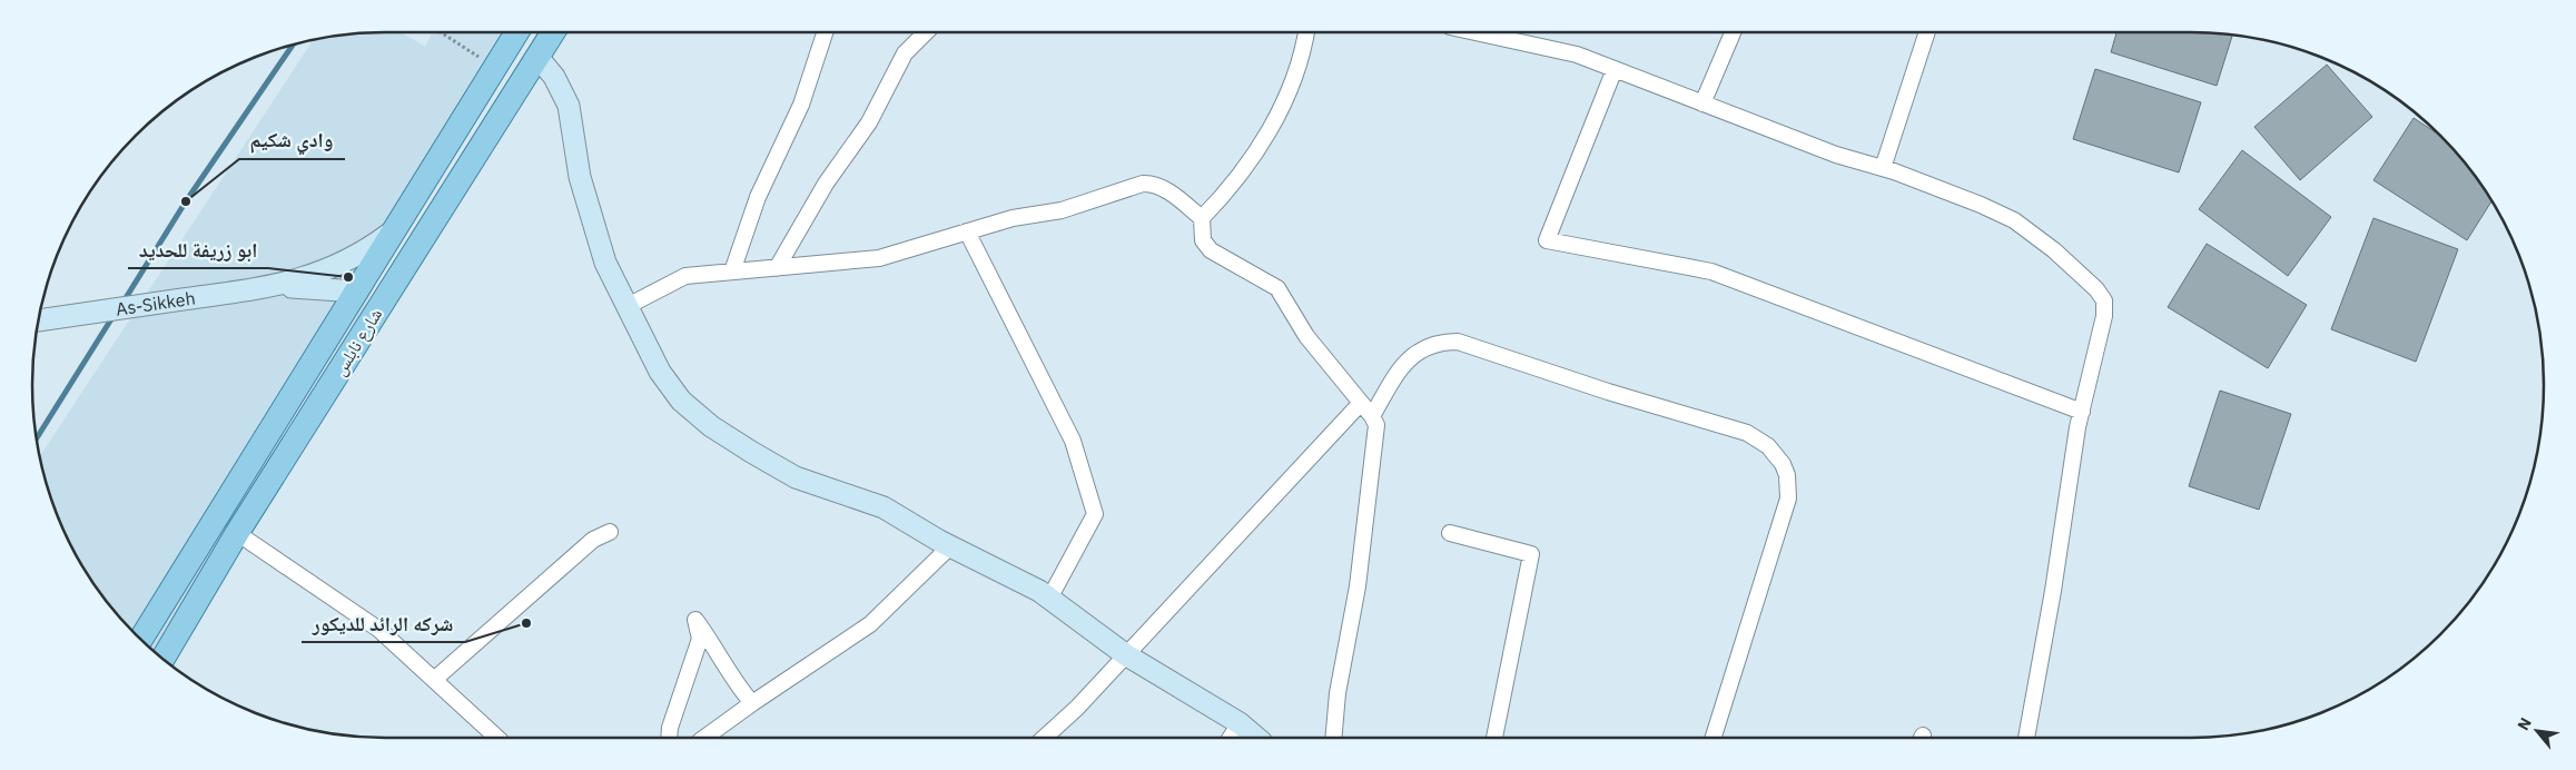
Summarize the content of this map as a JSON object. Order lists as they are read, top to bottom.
{
  "streets": {
    "main road": ["شارع نابلس"],
    "street": ["As-Sikkeh"]
  },
  "places": ["وادي شكيم", "ابو زريفة للحديد", "شركه الرائد للديكور"],
  "north": "top left"
}
